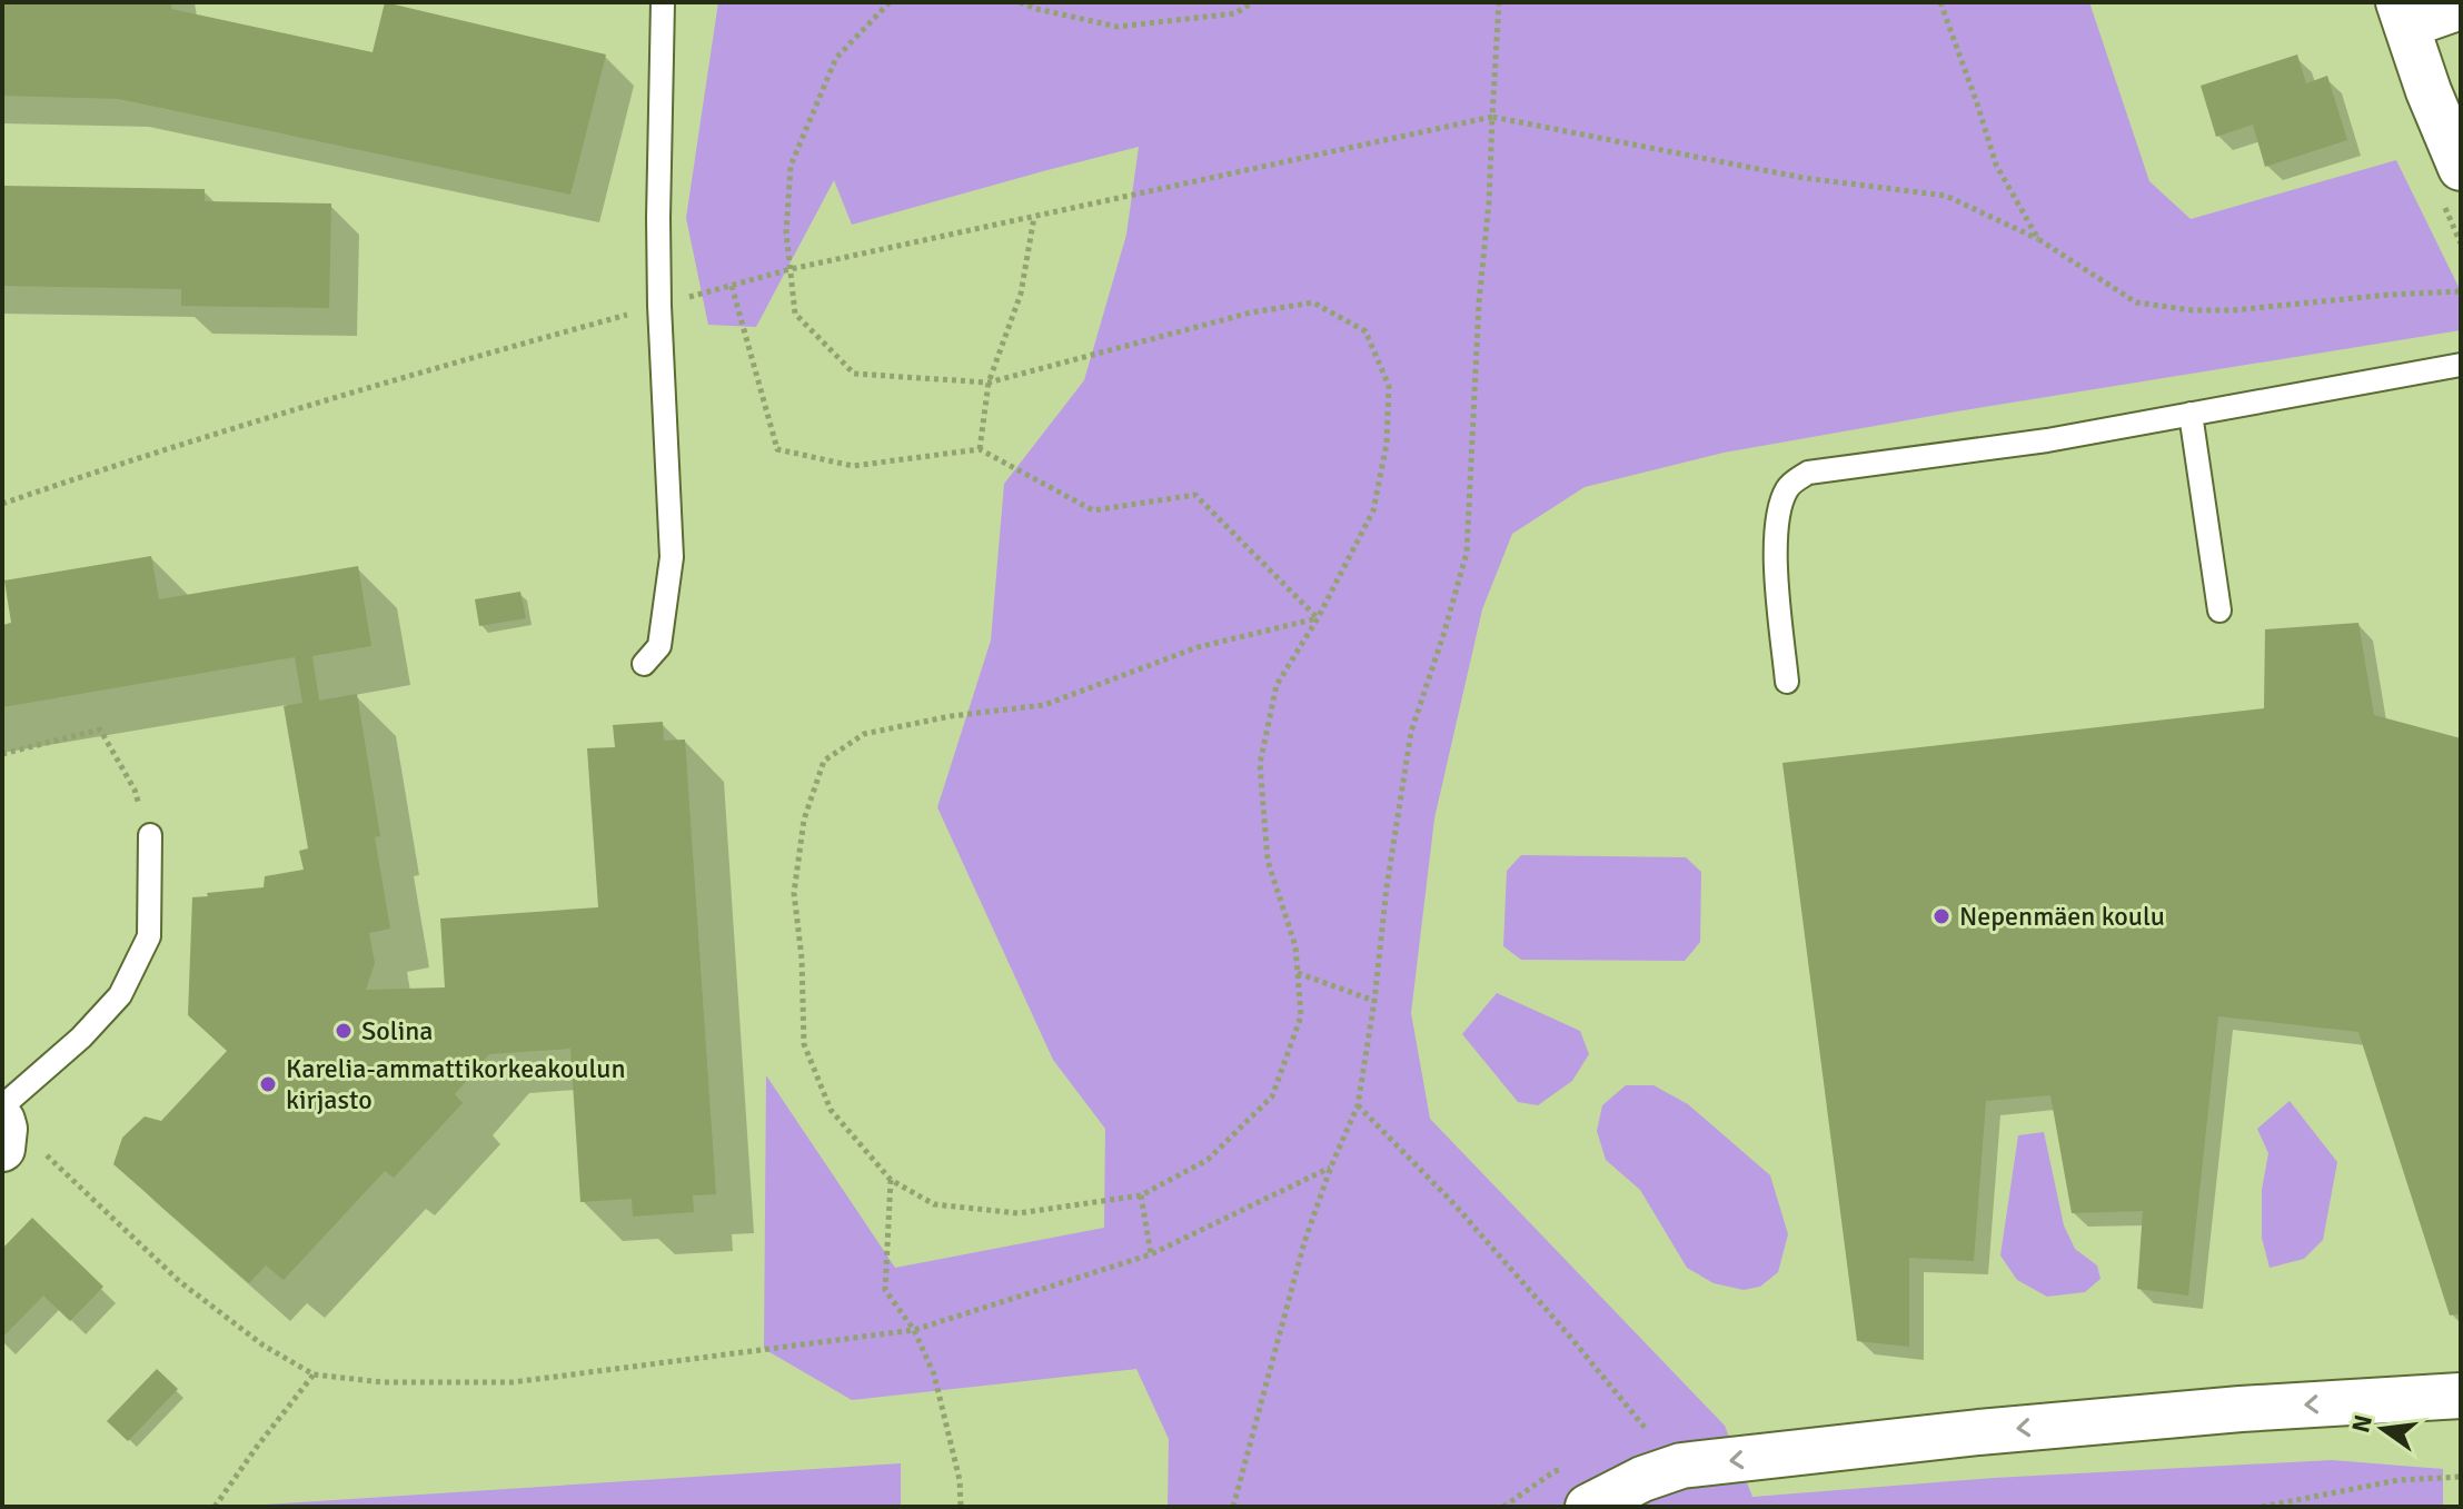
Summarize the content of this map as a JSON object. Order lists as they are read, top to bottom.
{
  "places": ["Nepenmäen koulu", "Solina", "Karelia-ammattikorkeakoulun kirjasto"],
  "north": "left"
}
